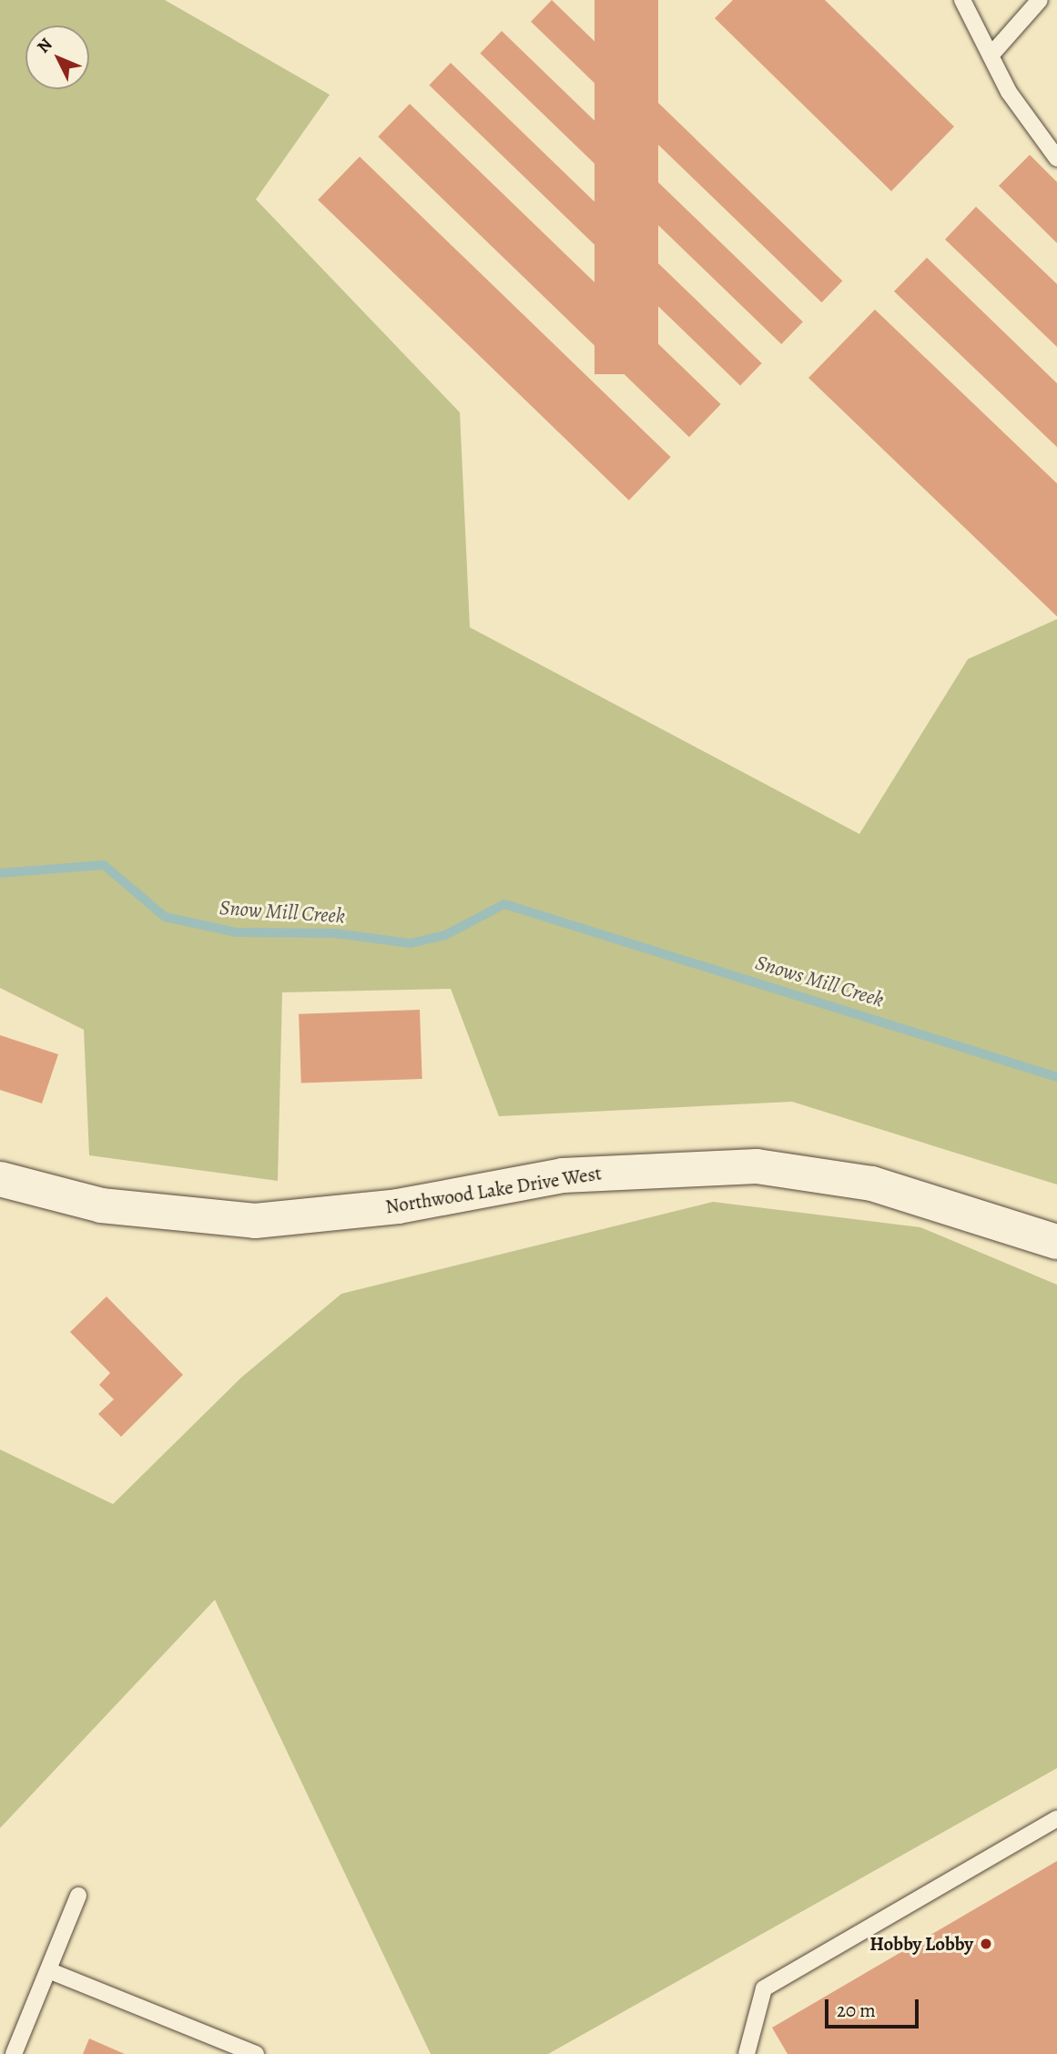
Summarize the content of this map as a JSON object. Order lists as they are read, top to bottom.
{
  "streets": {
    "street": ["Northwood Lake Drive West"]
  },
  "water": ["Snow Mill Creek", "Snows Mill Creek"],
  "places": ["Hobby Lobby"],
  "scale_bar": "20 m",
  "north": "top left"
}
